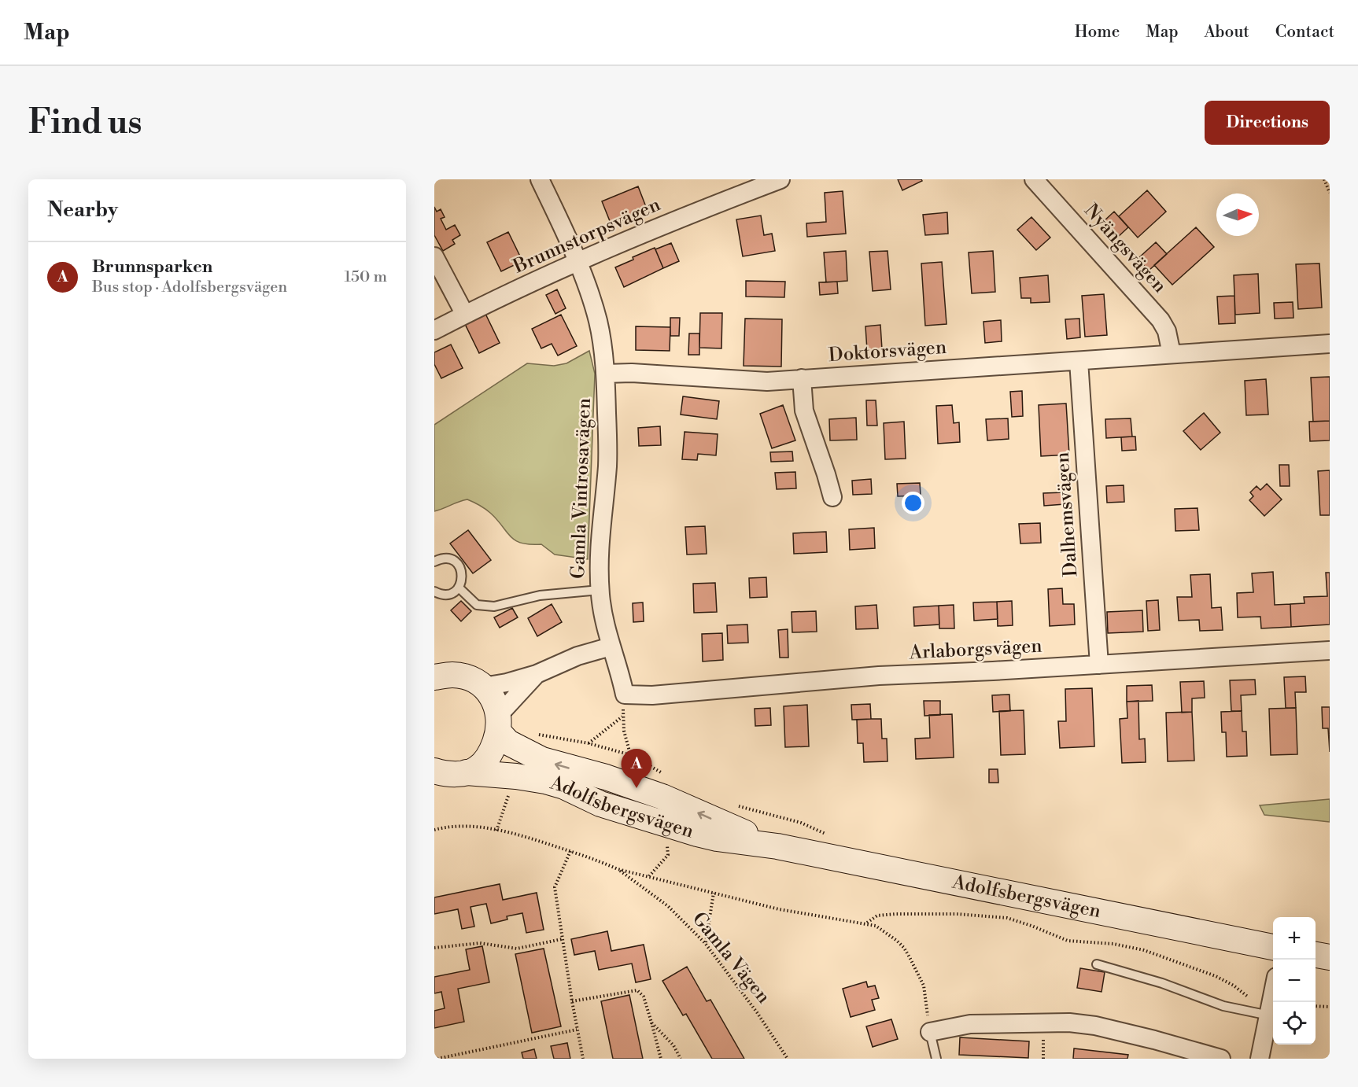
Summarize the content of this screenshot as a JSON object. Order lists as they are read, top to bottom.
{
  "streets": {
    "main road": ["Adolfsbergsvägen"],
    "street": [
      "Brunnstorpsvägen",
      "Nyängsvägen",
      "Doktorsvägen",
      "Gamla Vintrosavägen",
      "Dalhemsvägen",
      "Arlaborgsvägen"
    ],
    "path": ["Gamla Vägen"]
  },
  "crossings": [
    ["Brunnstorpsvägen", "Gamla Vintrosavägen"],
    ["Nyängsvägen", "Doktorsvägen"],
    ["Doktorsvägen", "Gamla Vintrosavägen"],
    ["Doktorsvägen", "Dalhemsvägen"],
    ["Gamla Vintrosavägen", "Arlaborgsvägen"],
    ["Dalhemsvägen", "Arlaborgsvägen"]
  ],
  "north": "right",
  "page": {
    "header": "Map",
    "nav": [
      "Home",
      "Map",
      "About",
      "Contact"
    ],
    "buttons": "Directions",
    "title": "Find us",
    "heading": "Nearby",
    "list": [
      {
        "mark": "A",
        "name": "Brunnsparken",
        "note": "Bus stop · Adolfsbergsvägen",
        "value": "150 m"
      }
    ],
    "pins": "A",
    "map_buttons": ["+", "−"]
  }
}
